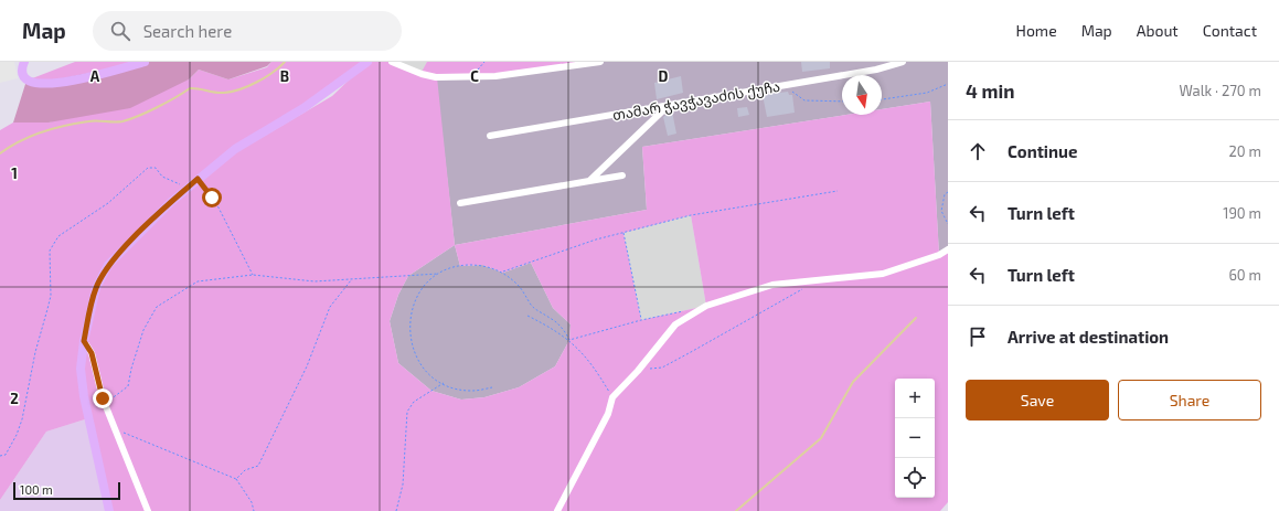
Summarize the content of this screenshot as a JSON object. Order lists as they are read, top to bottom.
{
  "streets": {
    "street": ["თამარ ჭავჭავაძის ქუჩა"]
  },
  "scale_bar": "100 m",
  "north": "bottom",
  "page": {
    "header": "Map",
    "search": "Search here",
    "nav": [
      "Home",
      "Map",
      "About",
      "Contact"
    ],
    "heading": ["4 min", "Walk · 270 m"],
    "list": [
      ["Continue", "20 m"],
      ["Turn left", "190 m"],
      ["Turn left", "60 m"],
      "Arrive at destination"
    ],
    "buttons": ["Save", "Share"],
    "map_buttons": ["+", "−"],
    "scale": "100 m"
  },
  "grid": {
    "columns": [
      "A",
      "B",
      "C",
      "D"
    ],
    "rows": ["1", "2"]
  }
}
